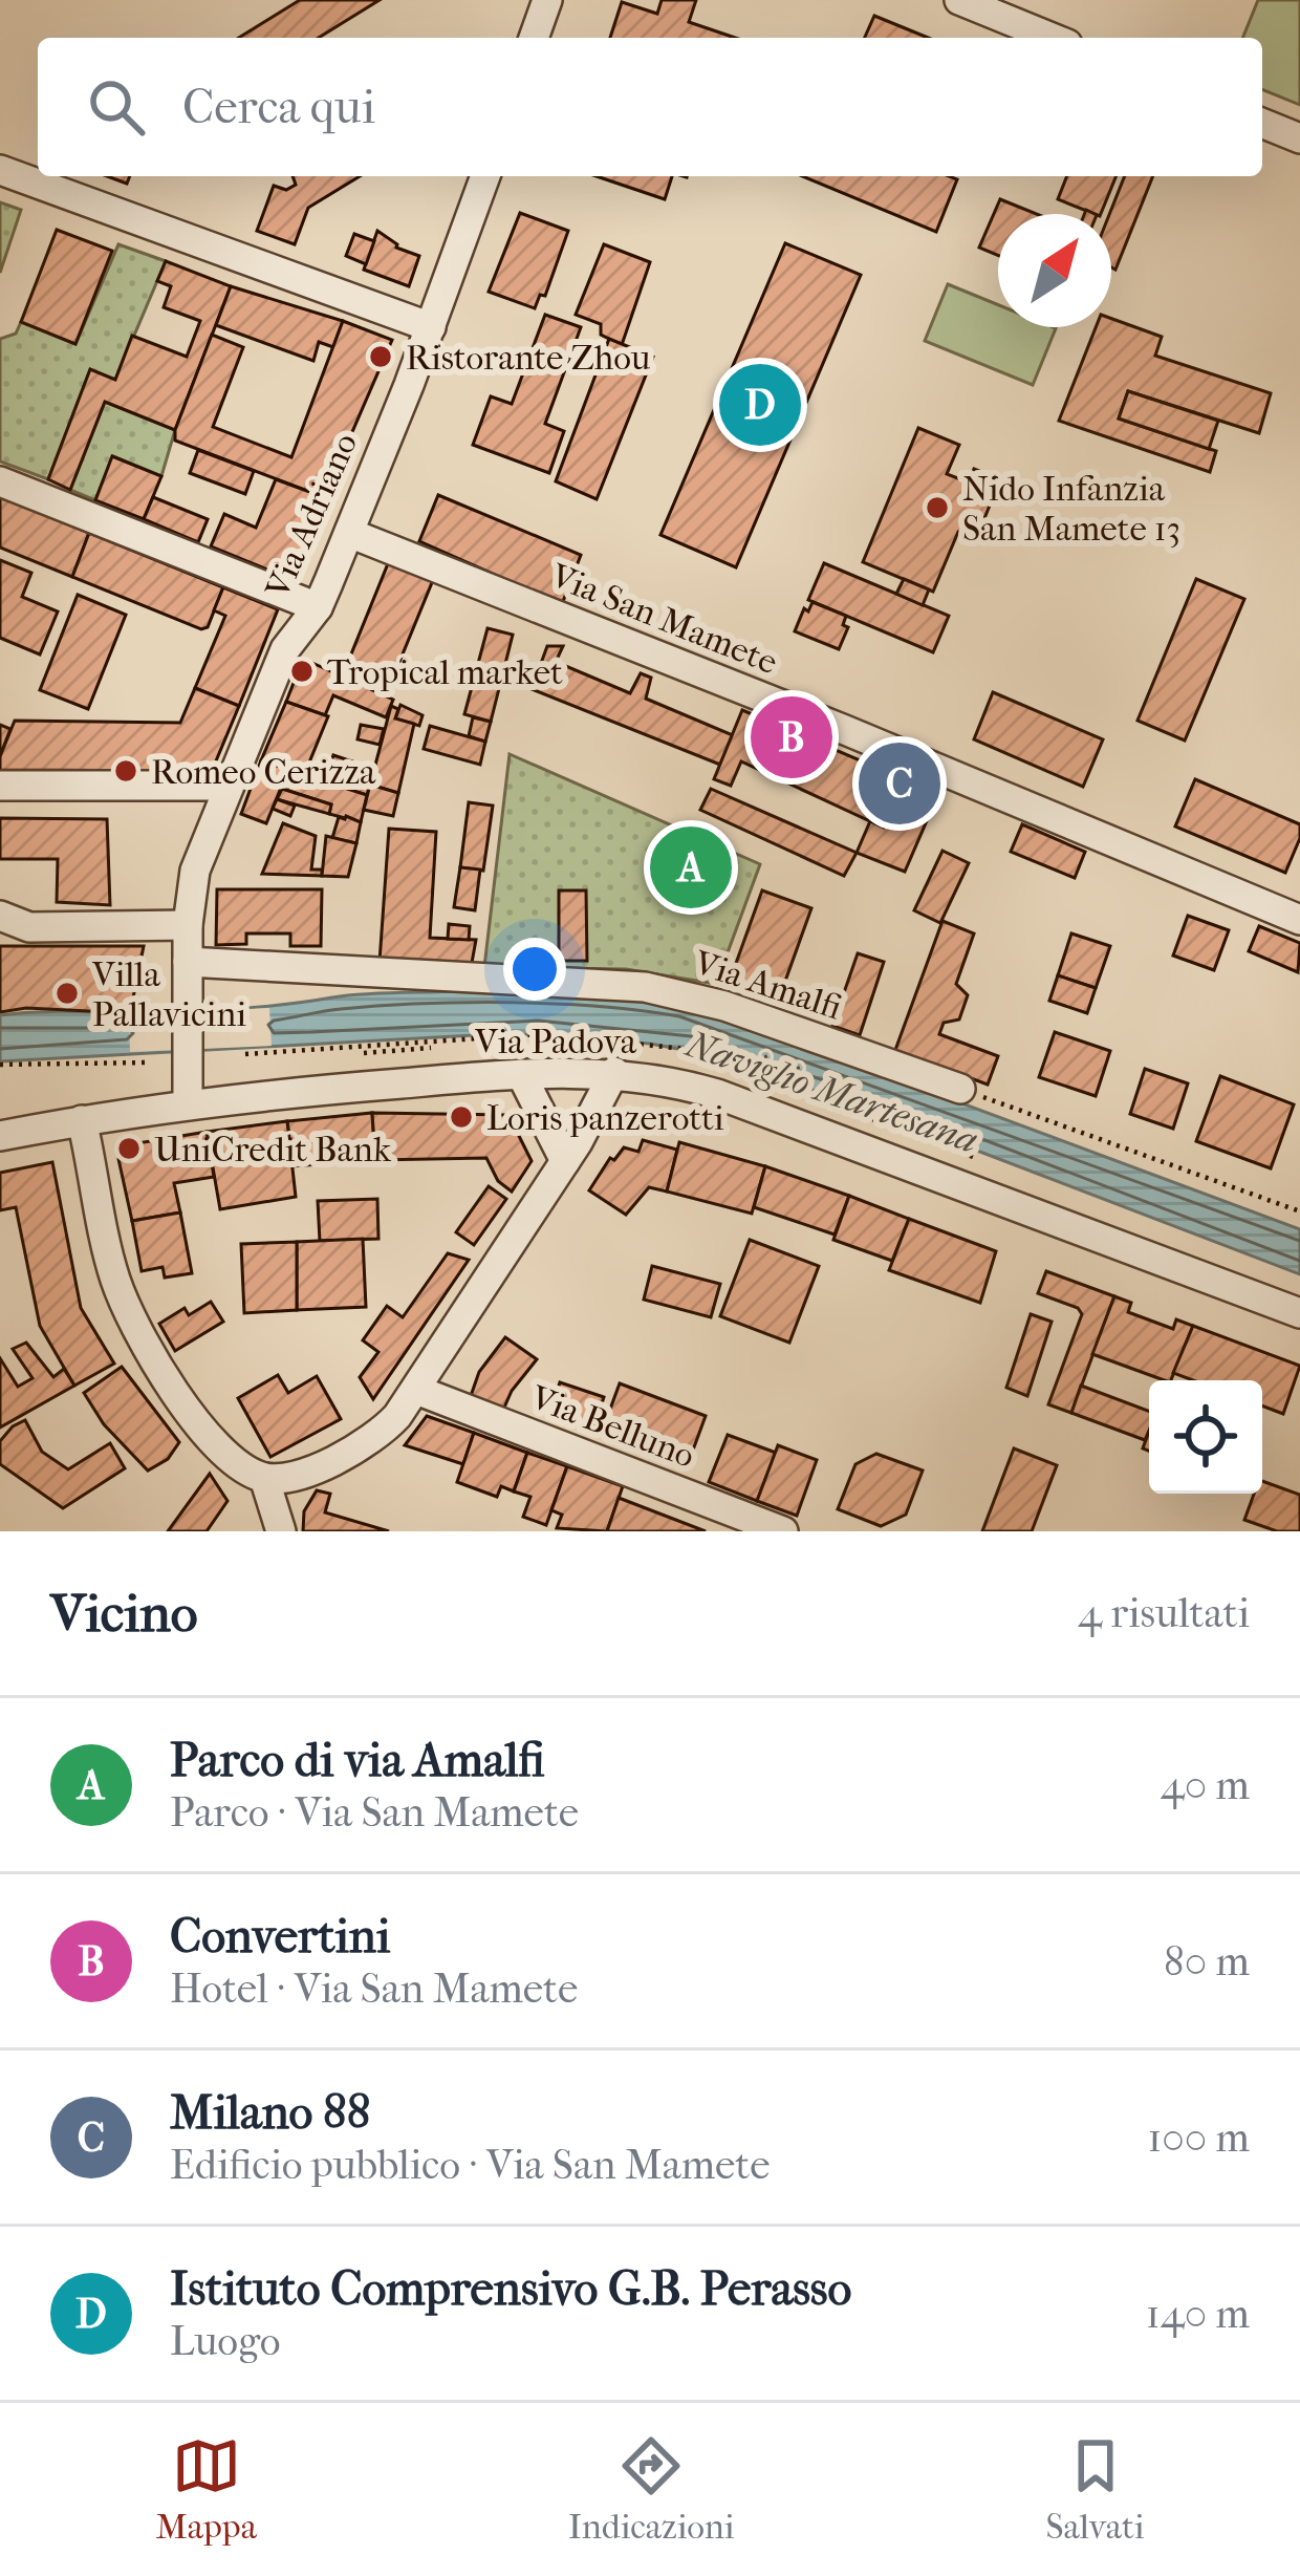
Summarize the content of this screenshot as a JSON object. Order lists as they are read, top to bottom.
{
  "streets": {
    "street": [
      "Via Adriano",
      "Via San Mamete",
      "Via Amalfi",
      "Via Padova",
      "Via Belluno"
    ]
  },
  "crossings": [
    ["Via Adriano", "Via San Mamete"],
    ["Via Adriano", "Via Amalfi"],
    ["Via Adriano", "Via Padova"]
  ],
  "water": ["Naviglio Martesana"],
  "places": [
    "Ristorante Zhou",
    "Nido Infanzia San Mamete 13",
    "Tropical market",
    "Romeo Cerizza",
    "Villa Pallavicini",
    "Loris panzerotti",
    "UniCredit Bank"
  ],
  "north": "top right",
  "page": {
    "search": "Cerca qui",
    "pins": [
      "D",
      "B",
      "C",
      "A"
    ],
    "heading": ["Vicino", "4 risultati"],
    "list": [
      {
        "mark": "A",
        "name": "Parco di via Amalfi",
        "note": "Parco · Via San Mamete",
        "value": "40 m"
      },
      {
        "mark": "B",
        "name": "Convertini",
        "note": "Hotel · Via San Mamete",
        "value": "80 m"
      },
      {
        "mark": "C",
        "name": "Milano 88",
        "note": "Edificio pubblico · Via San Mamete",
        "value": "100 m"
      },
      {
        "mark": "D",
        "name": "Istituto Comprensivo G.B. Perasso",
        "note": "Luogo",
        "value": "140 m"
      }
    ],
    "nav": ["Mappa", "Indicazioni", "Salvati"]
  }
}
